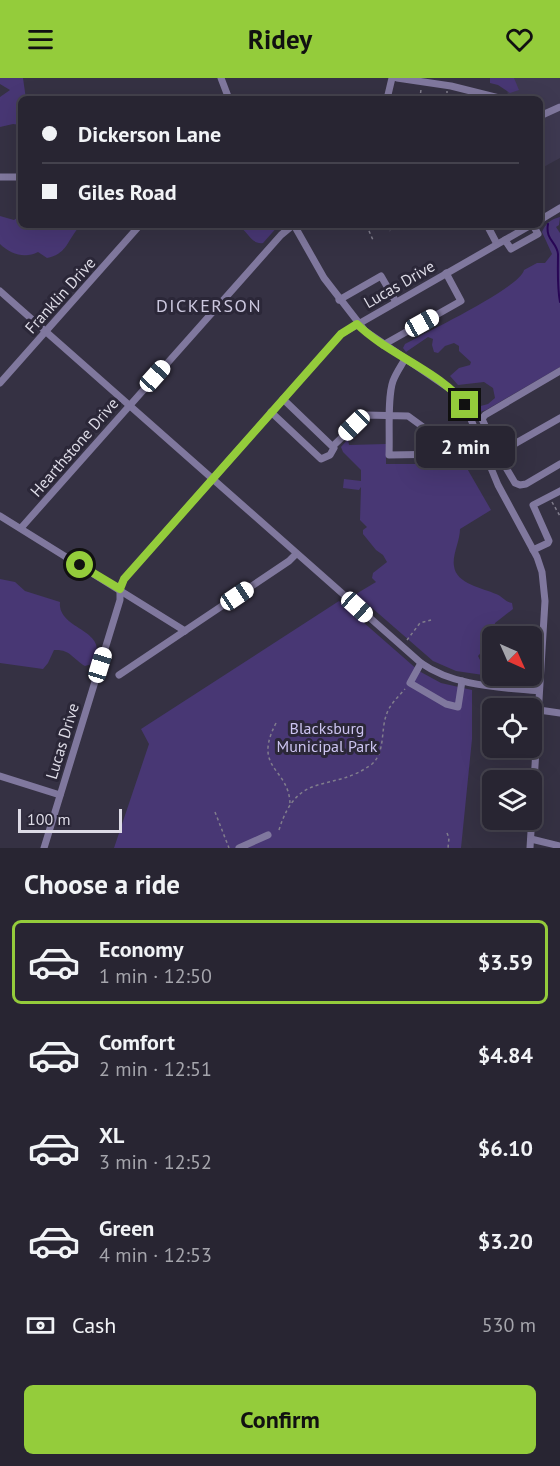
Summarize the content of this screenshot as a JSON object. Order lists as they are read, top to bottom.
{
  "streets": {
    "street": ["Lucas Drive", "Franklin Drive", "Hearthstone Drive"]
  },
  "districts": ["DICKERSON"],
  "parks": ["Blacksburg Municipal Park"],
  "scale_bar": "100 m",
  "north": "bottom right",
  "page": {
    "header": "Ridey",
    "banner": ["Dickerson Lane", "Giles Road"],
    "bubble": "2 min",
    "scale": "100 m",
    "heading": "Choose a ride",
    "list": [
      {
        "name": "Economy",
        "note": "1 min · 12:50",
        "value": "$3.59"
      },
      {
        "name": "Comfort",
        "note": "2 min · 12:51",
        "value": "$4.84"
      },
      {
        "name": "XL",
        "note": "3 min · 12:52",
        "value": "$6.10"
      },
      {
        "name": "Green",
        "note": "4 min · 12:53",
        "value": "$3.20"
      }
    ],
    "pay": ["Cash", "530 m"],
    "buttons": "Confirm"
  }
}
